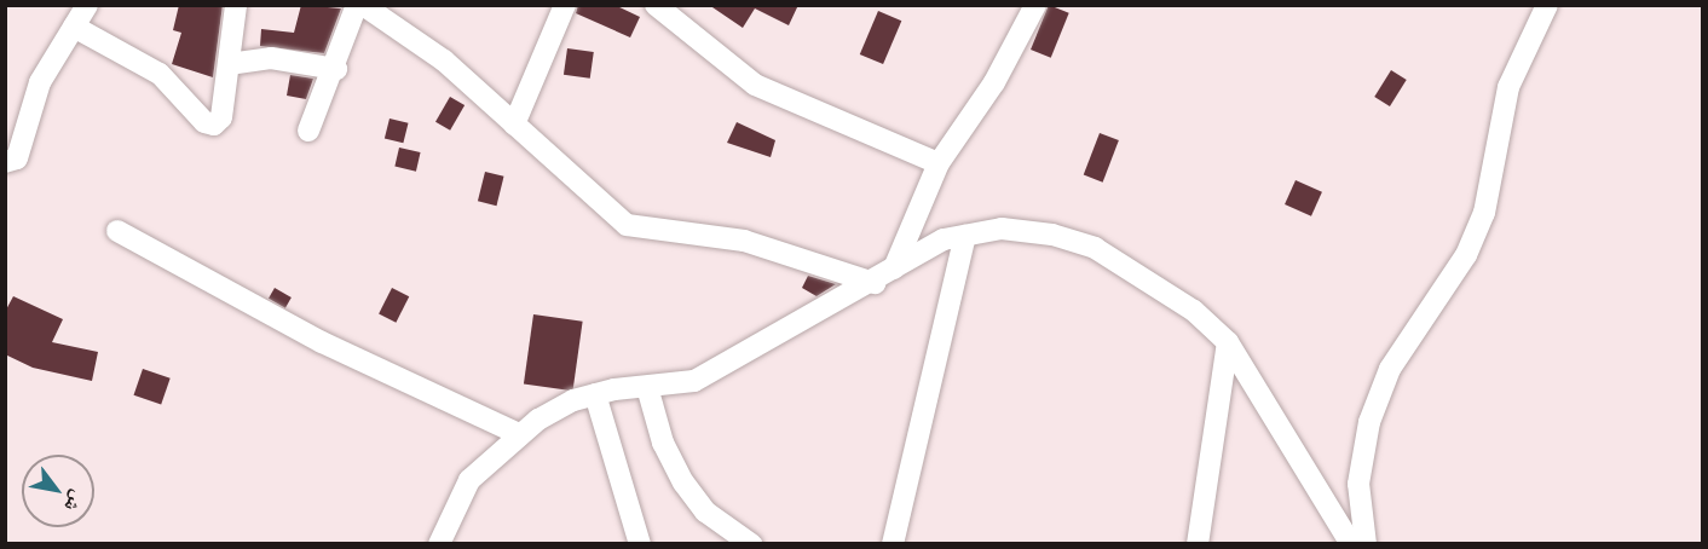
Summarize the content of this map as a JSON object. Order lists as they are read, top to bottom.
{
  "north": "bottom right"
}
